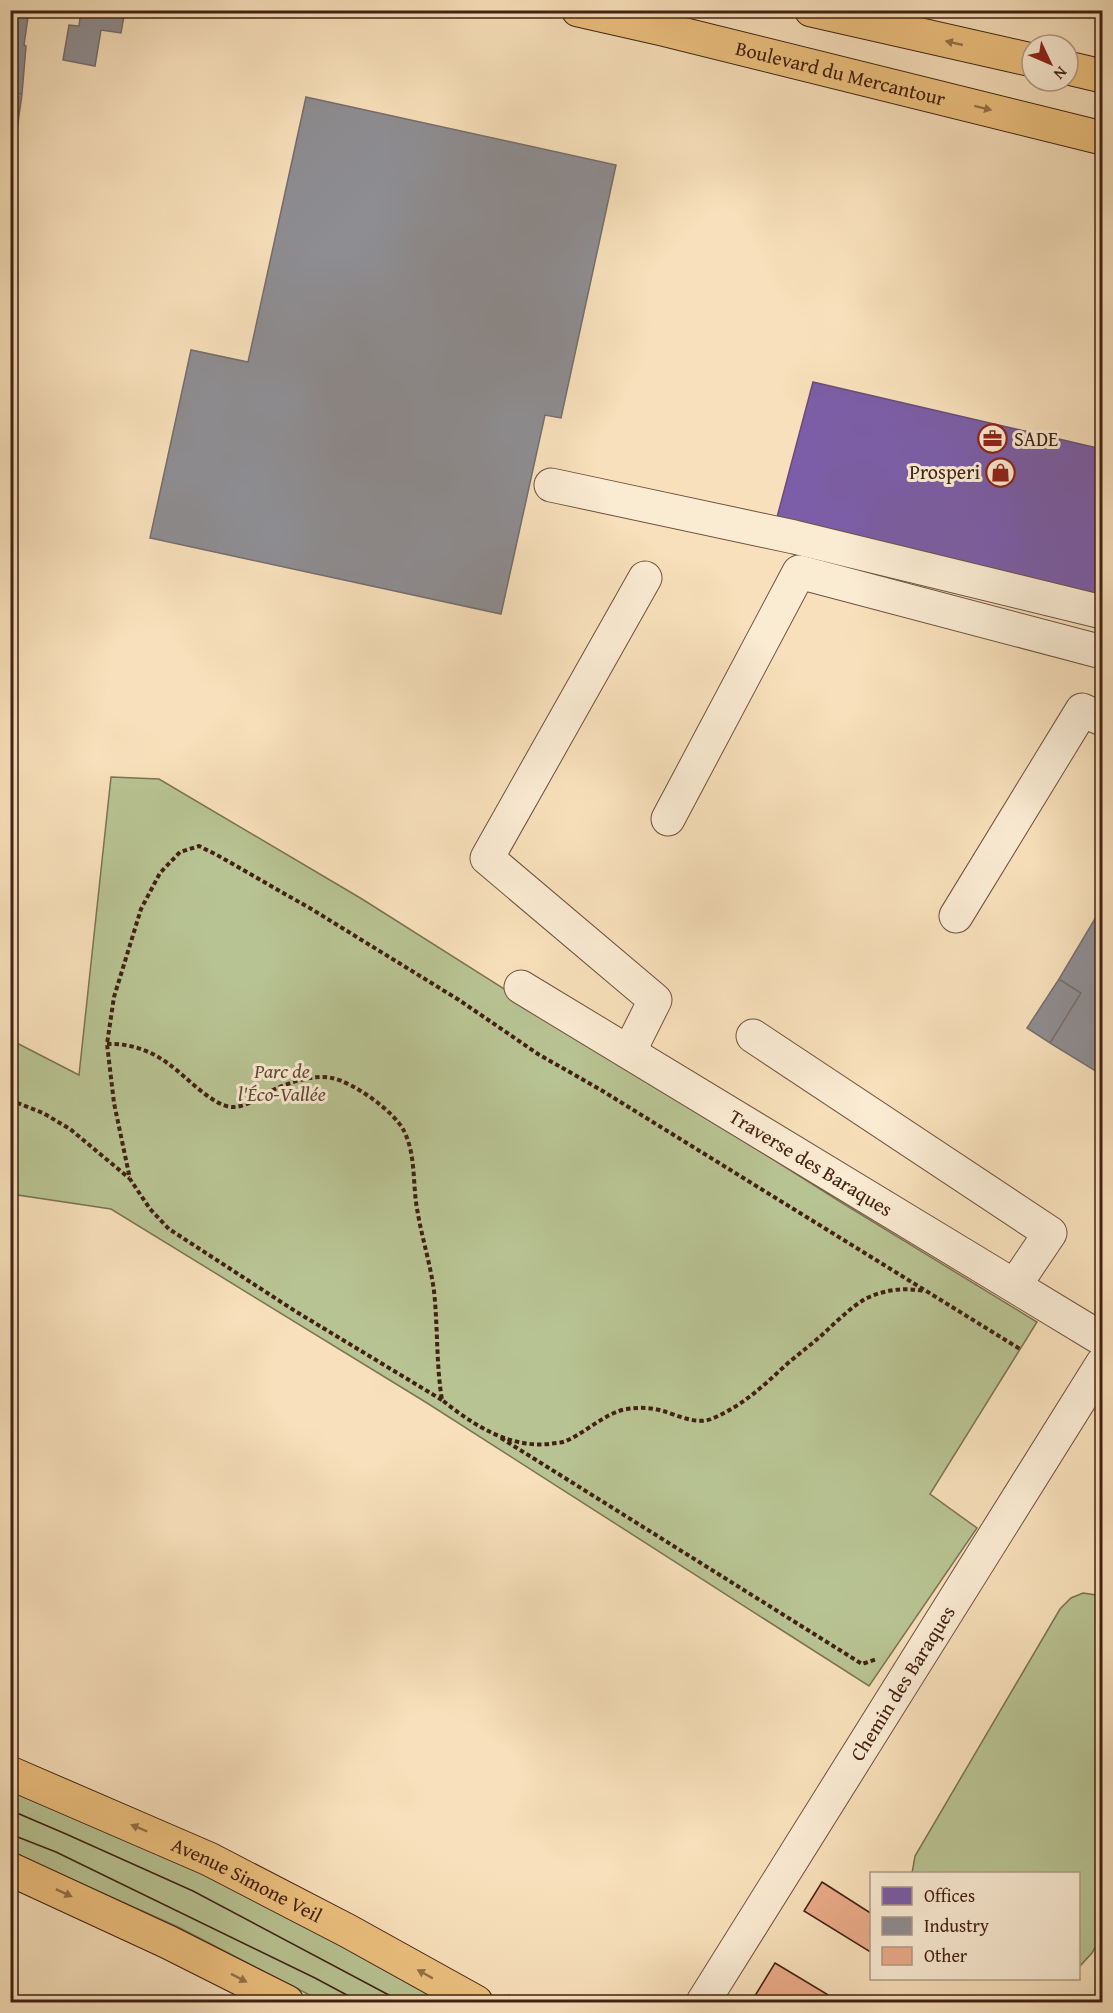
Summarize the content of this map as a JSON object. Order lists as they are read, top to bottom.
{
  "streets": {
    "main road": ["Boulevard du Mercantour", "Avenue Simone Veil"],
    "street": ["Traverse des Baraques", "Chemin des Baraques"]
  },
  "parks": ["Parc de l'Éco-Vallée"],
  "places": {
    "office": ["SADE"],
    "shop": ["Prosperi"]
  },
  "legend": ["Offices", "Industry", "Other"],
  "north": "bottom right"
}
